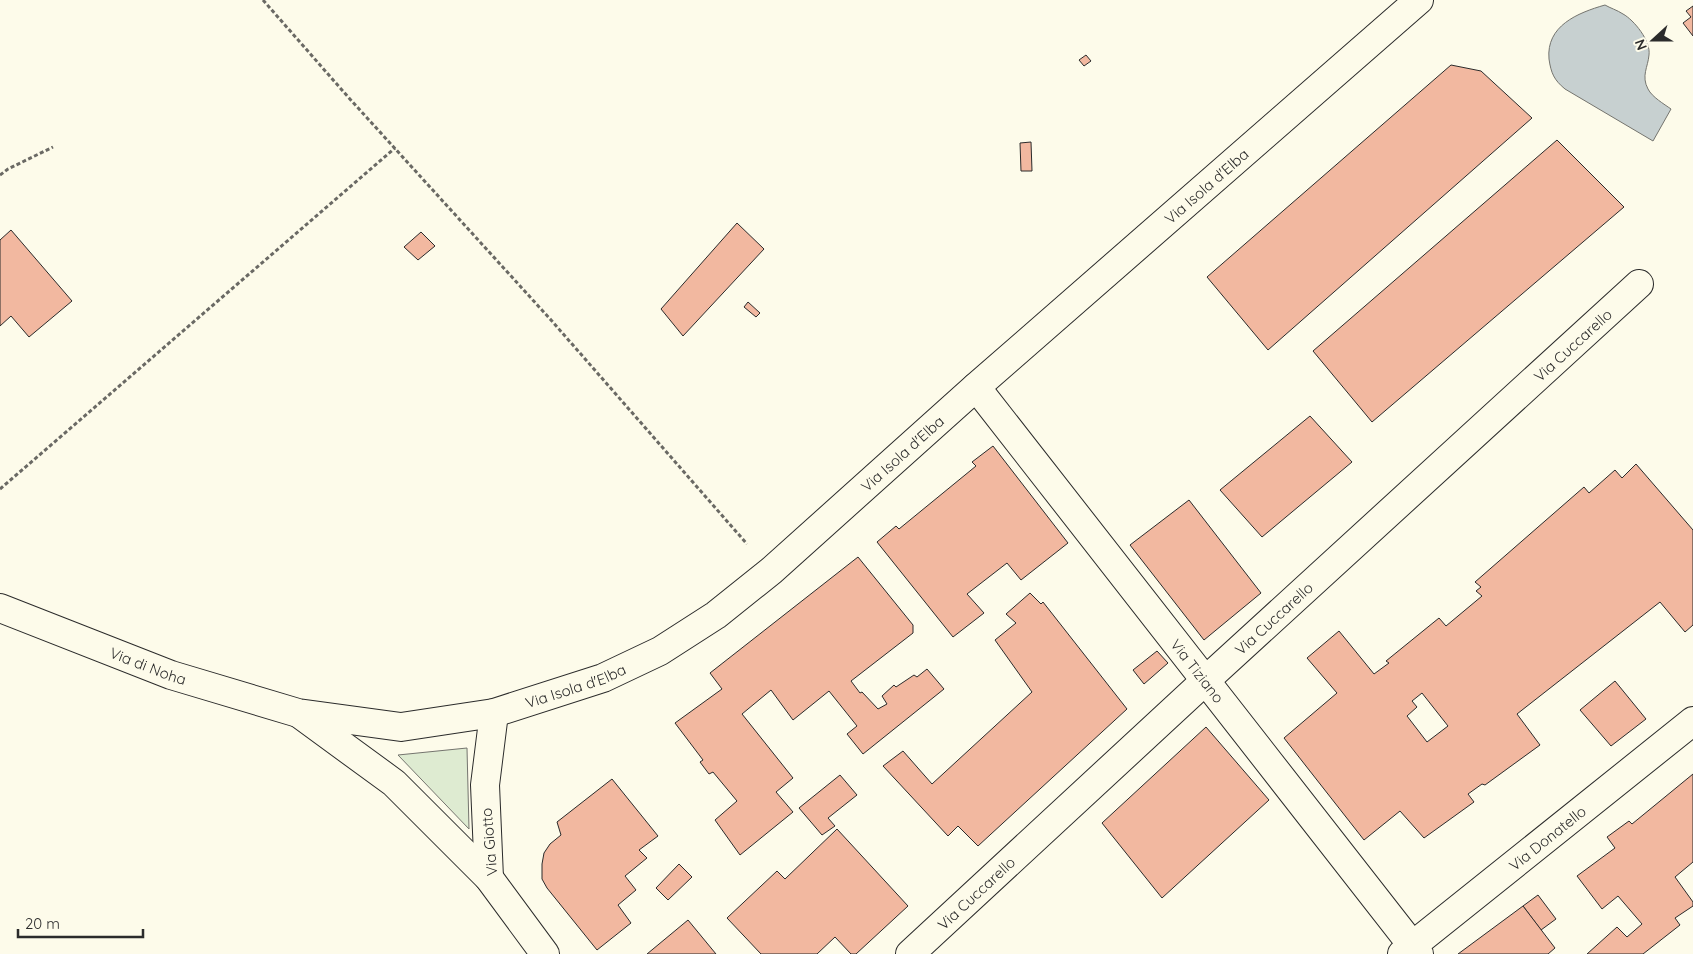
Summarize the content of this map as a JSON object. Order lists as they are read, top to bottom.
{
  "streets": {
    "street": [
      "Via Isola d'Elba",
      "Via Cuccarello",
      "Via di Noha",
      "Via Tiziano",
      "Via Donatello",
      "Via Giotto"
    ]
  },
  "crossings": [
    ["Via Isola d'Elba", "Via di Noha"],
    ["Via Isola d'Elba", "Via Tiziano"],
    ["Via Isola d'Elba", "Via Giotto"],
    ["Via Cuccarello", "Via Tiziano"],
    ["Via Tiziano", "Via Donatello"]
  ],
  "scale_bar": "20 m",
  "north": "left"
}
